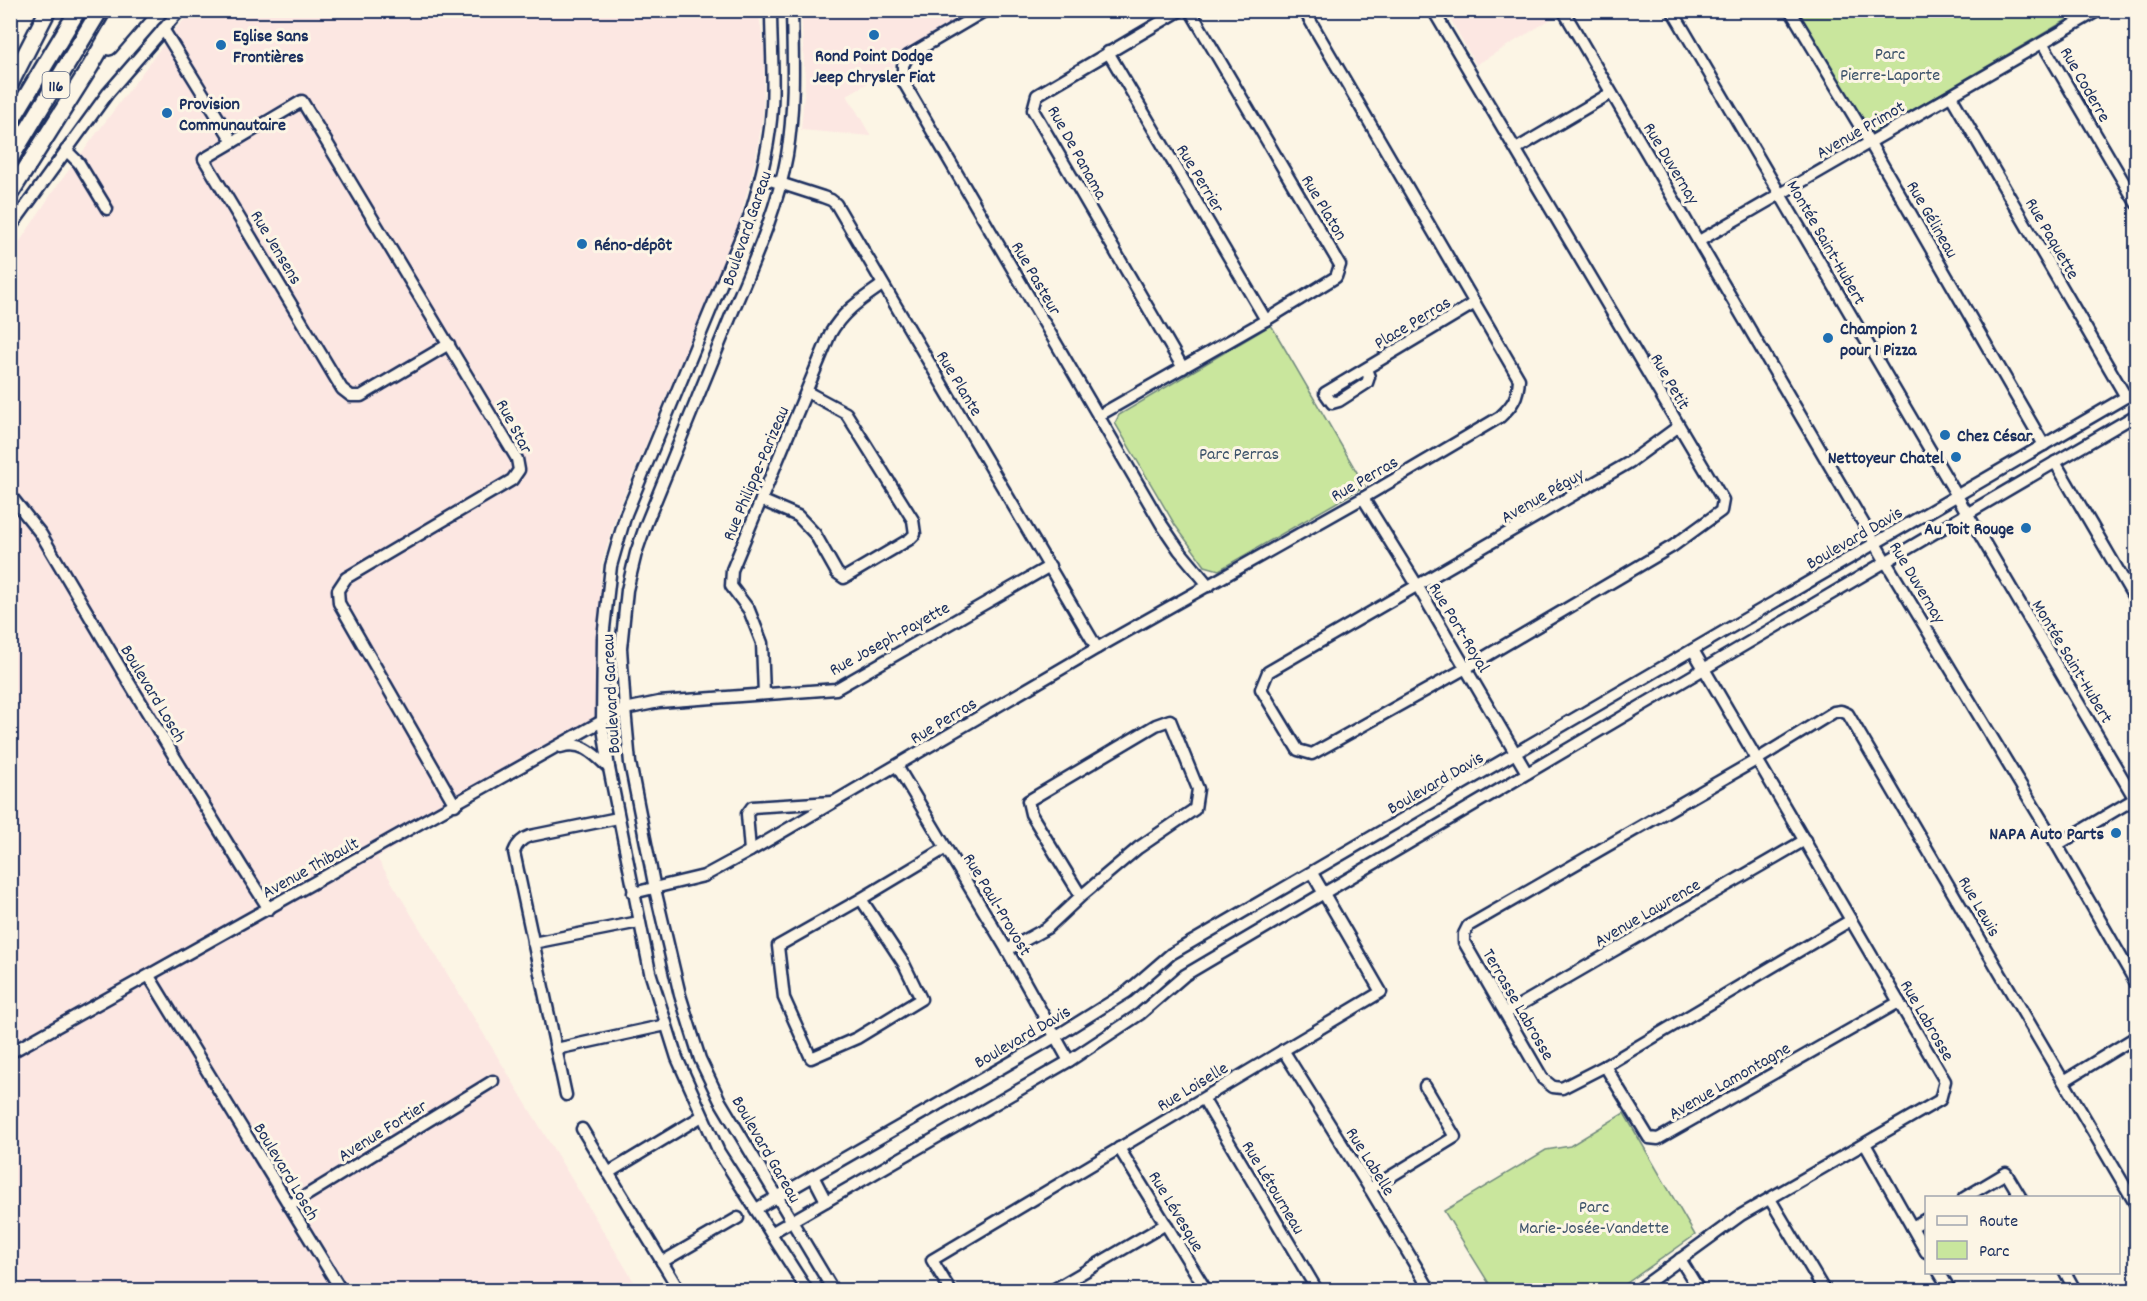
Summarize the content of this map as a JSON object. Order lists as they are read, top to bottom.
{
  "streets": {
    "highway": ["116"],
    "street": [
      "Rue Coderre",
      "Avenue Primot",
      "Rue De Panama",
      "Rue Duvernay",
      "Rue Perrier",
      "Rue Platon",
      "Rue Gélineau",
      "Boulevard Gareau",
      "Rue Paquette",
      "Montée Saint-Hubert",
      "Rue Jensens",
      "Rue Pasteur",
      "Place Perras",
      "Rue Petit",
      "Rue Plante",
      "Rue Star",
      "Rue Philippe-Parizeau",
      "Rue Perras",
      "Avenue Péguy",
      "Boulevard Davis",
      "Rue Port-Royal",
      "Rue Joseph-Payette",
      "Boulevard Losch",
      "Avenue Thibault",
      "Rue Paul-Provost",
      "Rue Lewis",
      "Avenue Lawrence",
      "Terrasse Labrosse",
      "Rue Labrosse",
      "Avenue Lamontagne",
      "Rue Loiselle",
      "Avenue Fortier",
      "Rue Labelle",
      "Rue Létourneau",
      "Rue Lévesque"
    ]
  },
  "crossings": [
    ["Rue Coderre", "Avenue Primot"],
    ["Avenue Primot", "Rue Duvernay"],
    ["Avenue Primot", "Rue Gélineau"],
    ["Avenue Primot", "Rue Paquette"],
    ["Avenue Primot", "Montée Saint-Hubert"],
    ["Rue De Panama", "Rue Perrier"],
    ["Rue De Panama", "Rue Platon"],
    ["Rue Duvernay", "Boulevard Davis"],
    ["Rue Perrier", "Rue Platon"],
    ["Rue Platon", "Rue Pasteur"],
    ["Rue Gélineau", "Boulevard Davis"],
    ["Boulevard Gareau", "Rue Plante"],
    ["Boulevard Gareau", "Rue Perras"],
    ["Boulevard Gareau", "Boulevard Davis"],
    ["Boulevard Gareau", "Rue Joseph-Payette"],
    ["Boulevard Gareau", "Avenue Thibault"],
    ["Rue Paquette", "Boulevard Davis"],
    ["Montée Saint-Hubert", "Boulevard Davis"],
    ["Rue Jensens", "Rue Star"],
    ["Rue Pasteur", "Rue Perras"],
    ["Place Perras", "Rue Perras"],
    ["Rue Petit", "Avenue Péguy"],
    ["Rue Petit", "Rue Port-Royal"],
    ["Rue Plante", "Rue Philippe-Parizeau"],
    ["Rue Plante", "Rue Perras"],
    ["Rue Plante", "Rue Joseph-Payette"],
    ["Rue Star", "Avenue Thibault"],
    ["Rue Philippe-Parizeau", "Rue Joseph-Payette"],
    ["Rue Perras", "Rue Port-Royal"],
    ["Rue Perras", "Rue Paul-Provost"],
    ["Avenue Péguy", "Rue Port-Royal"],
    ["Boulevard Davis", "Rue Port-Royal"],
    ["Boulevard Davis", "Rue Paul-Provost"],
    ["Boulevard Davis", "Rue Labrosse"],
    ["Boulevard Davis", "Rue Loiselle"],
    ["Rue Joseph-Payette", "Avenue Thibault"],
    ["Boulevard Losch", "Avenue Thibault"],
    ["Boulevard Losch", "Avenue Fortier"],
    ["Rue Lewis", "Terrasse Labrosse"],
    ["Rue Lewis", "Rue Labrosse"],
    ["Avenue Lawrence", "Terrasse Labrosse"],
    ["Avenue Lawrence", "Rue Labrosse"],
    ["Terrasse Labrosse", "Rue Labrosse"],
    ["Terrasse Labrosse", "Avenue Lamontagne"],
    ["Rue Labrosse", "Avenue Lamontagne"],
    ["Rue Loiselle", "Rue Labelle"],
    ["Rue Loiselle", "Rue Létourneau"],
    ["Rue Loiselle", "Rue Lévesque"]
  ],
  "parks": ["Parc Pierre-Laporte", "Parc Perras", "Parc Marie-Josée-Vandette"],
  "places": [
    "Rond Point Dodge Jeep Chrysler Fiat",
    "Eglise Sans Frontières",
    "Provision Communautaire",
    "Réno-dépôt",
    "Champion 2 pour 1 Pizza",
    "Chez César",
    "Nettoyeur Chatel",
    "Au Toit Rouge",
    "NAPA Auto Parts"
  ],
  "legend": ["Route", "Parc"]
}
